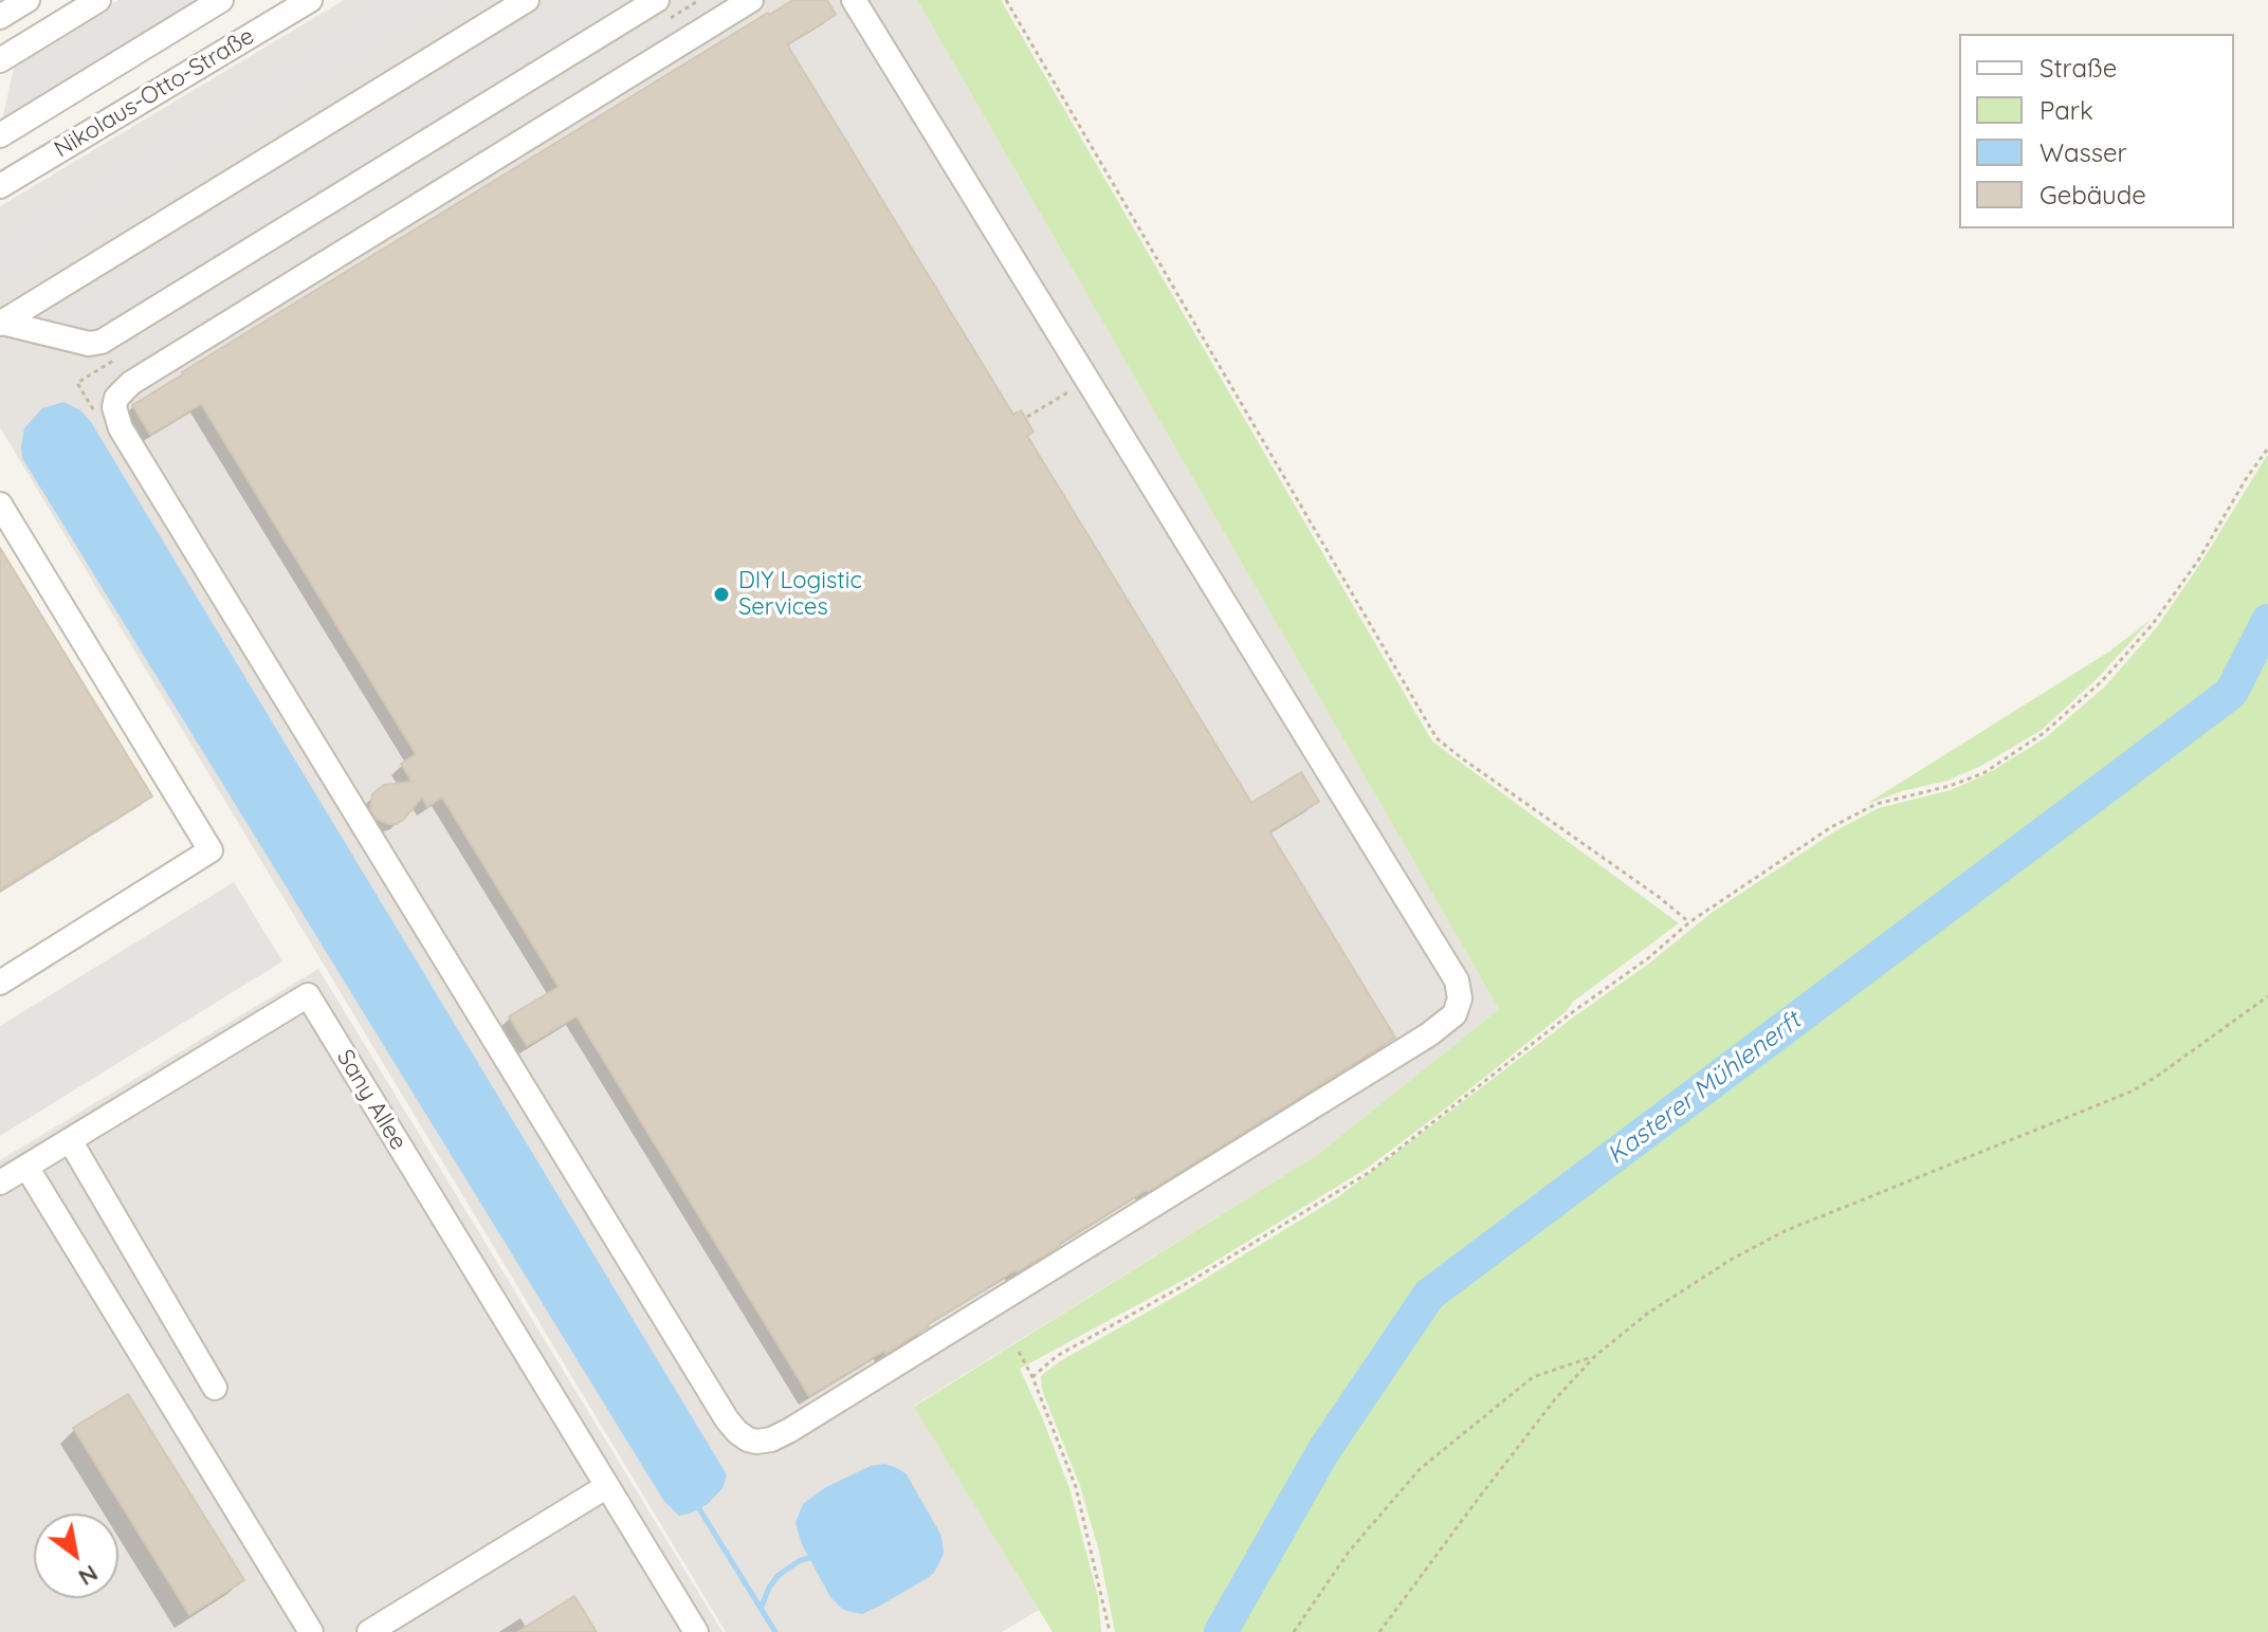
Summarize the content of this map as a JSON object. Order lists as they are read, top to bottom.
{
  "streets": {
    "street": ["Nikolaus-Otto-Straße", "Sany Allee"]
  },
  "water": ["Kasterer Mühlenerft"],
  "places": ["DIY Logistic Services"],
  "legend": [
    "Straße",
    "Park",
    "Wasser",
    "Gebäude"
  ],
  "north": "bottom right"
}
